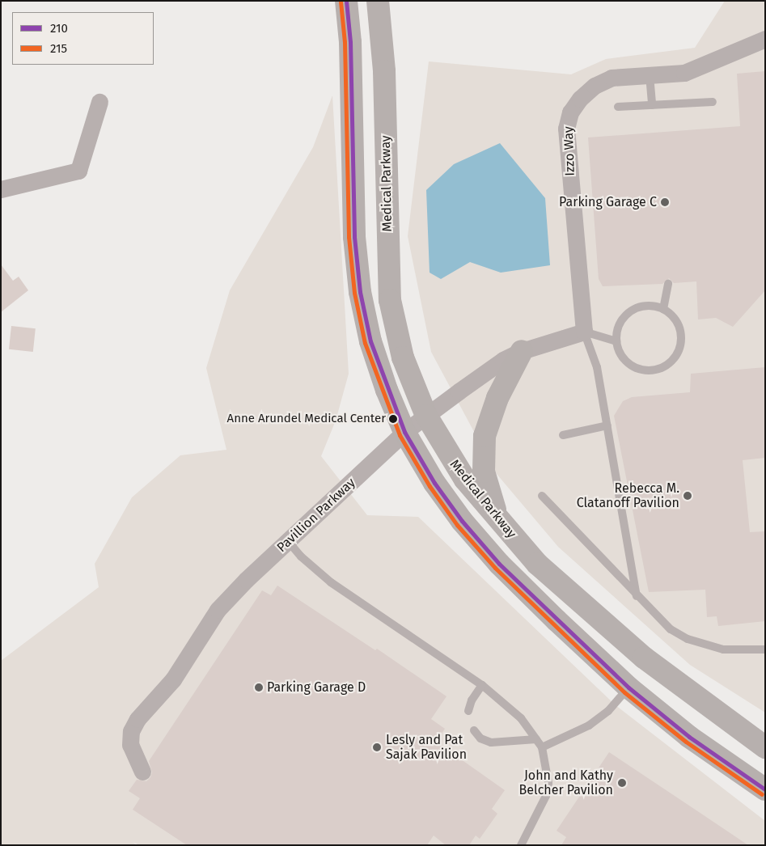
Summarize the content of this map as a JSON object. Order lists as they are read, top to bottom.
{
  "streets": {
    "main road": ["Medical Parkway"],
    "street": ["Izzo Way", "Pavillion Parkway"]
  },
  "crossings": [
    ["Izzo Way", "Pavillion Parkway"],
    ["Medical Parkway", "Pavillion Parkway"]
  ],
  "places": [
    "Parking Garage C",
    "Anne Arundel Medical Center",
    "Rebecca M. Clatanoff Pavilion",
    "Parking Garage D",
    "Lesly and Pat Sajak Pavilion",
    "John and Kathy Belcher Pavilion"
  ],
  "lines": ["transit line 210", "transit line 215"],
  "legend": ["210", "215"]
}
